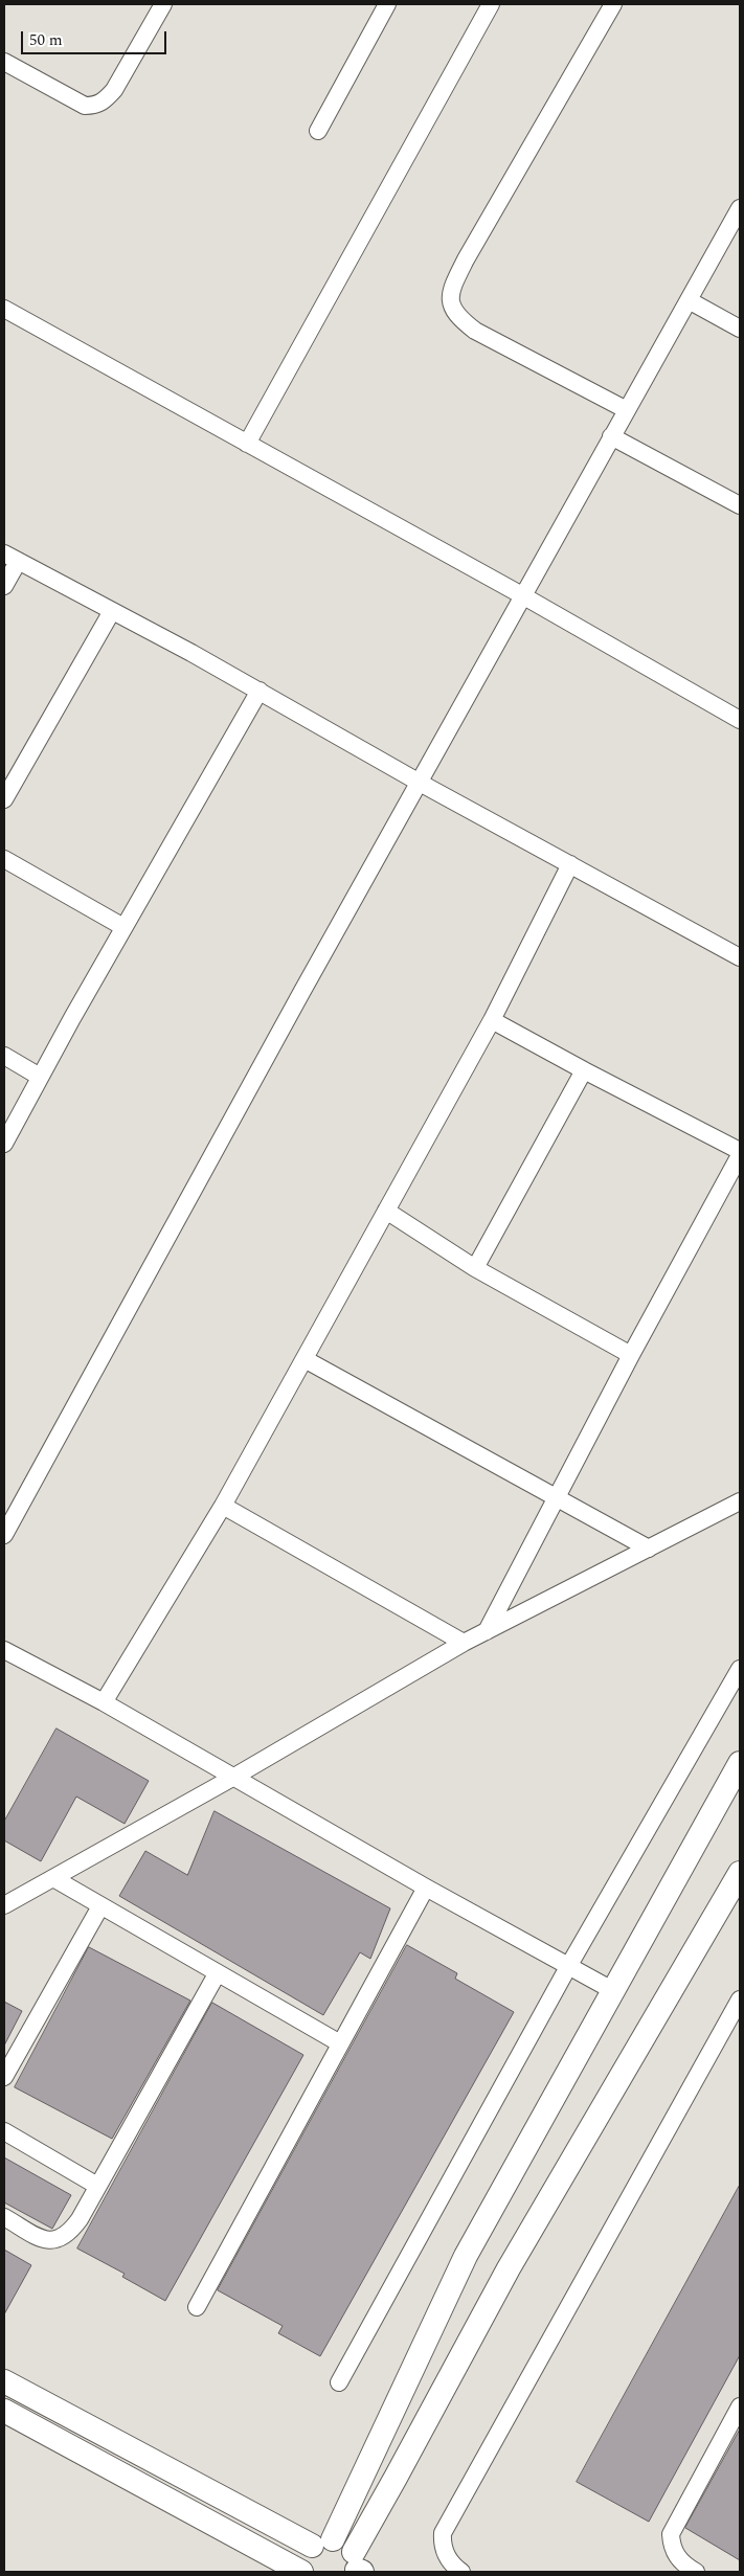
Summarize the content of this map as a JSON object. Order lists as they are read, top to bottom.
{
  "scale_bar": "50 m"
}
